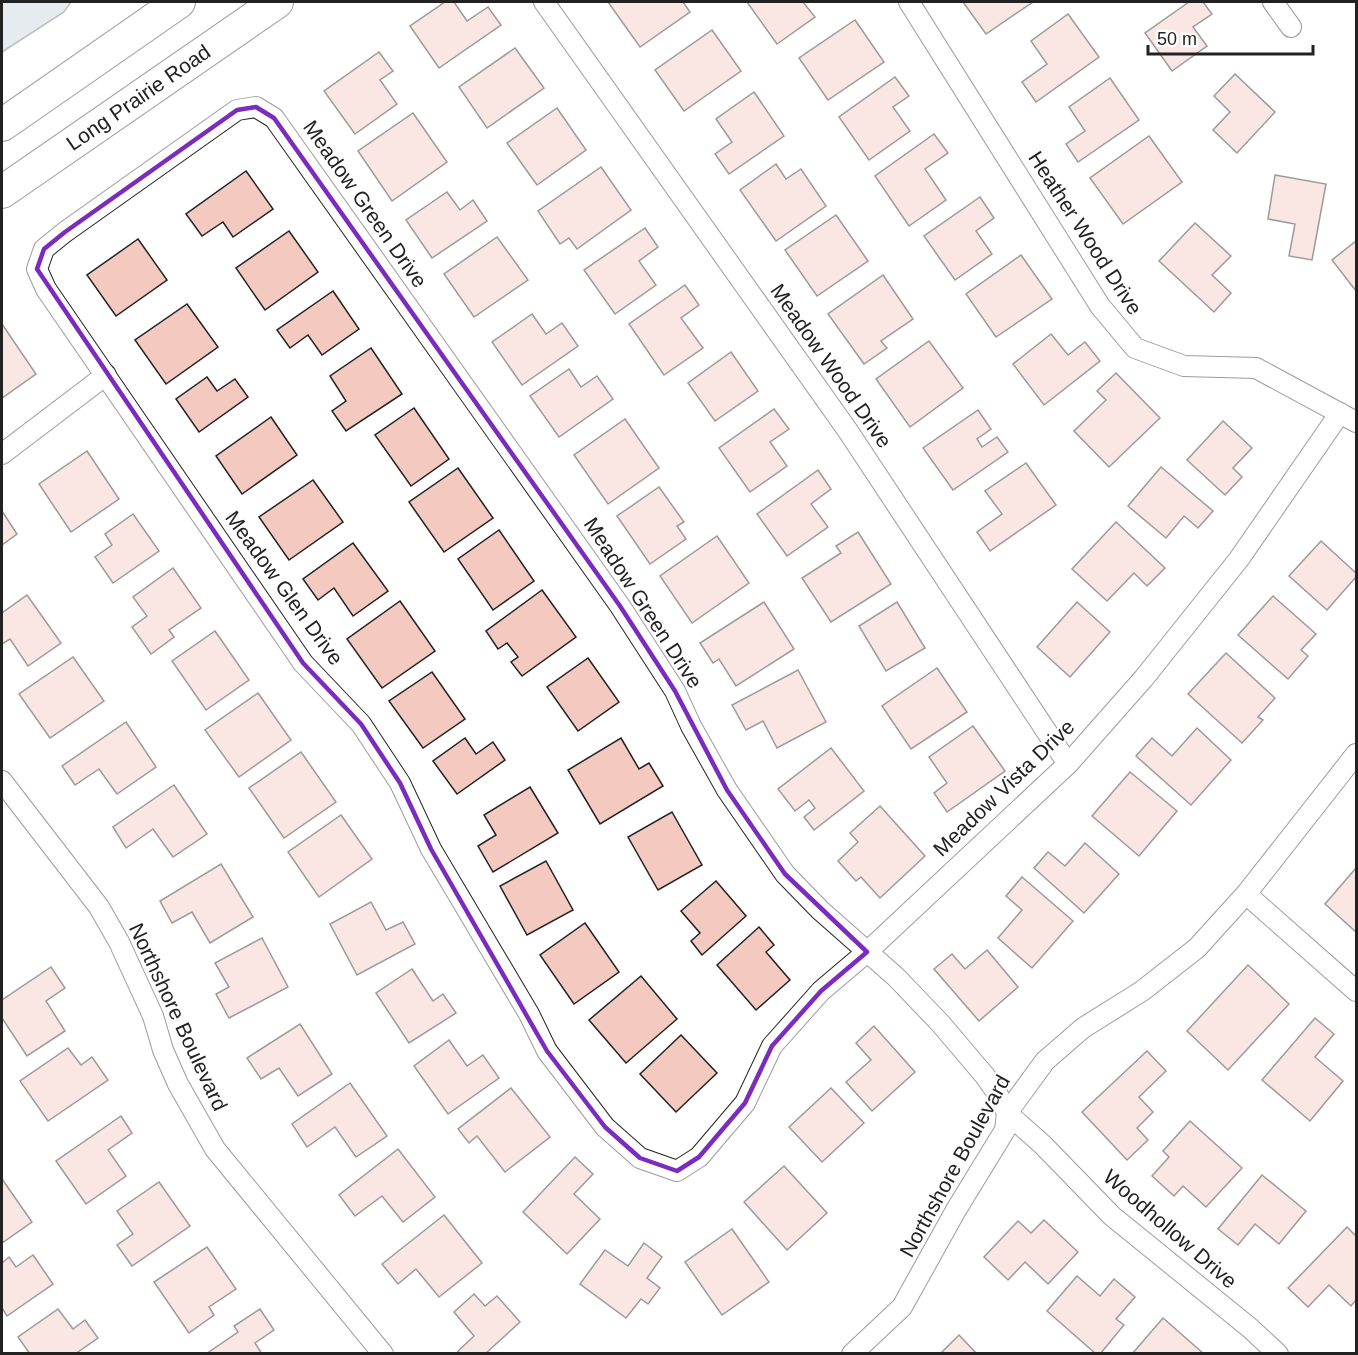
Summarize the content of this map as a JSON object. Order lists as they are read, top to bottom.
{
  "streets": {
    "main road": ["Long Prairie Road"],
    "street": [
      "Meadow Green Drive",
      "Heather Wood Drive",
      "Meadow Wood Drive",
      "Meadow Glen Drive",
      "Meadow Vista Drive",
      "Northshore Boulevard",
      "Woodhollow Drive"
    ]
  },
  "crossings": [
    ["Meadow Green Drive", "Meadow Glen Drive"],
    ["Meadow Green Drive", "Meadow Vista Drive"],
    ["Meadow Green Drive", "Northshore Boulevard"],
    ["Meadow Green Drive", "Woodhollow Drive"],
    ["Heather Wood Drive", "Meadow Vista Drive"],
    ["Meadow Wood Drive", "Meadow Vista Drive"],
    ["Meadow Glen Drive", "Meadow Vista Drive"],
    ["Northshore Boulevard", "Woodhollow Drive"]
  ],
  "scale_bar": "50 m"
}
